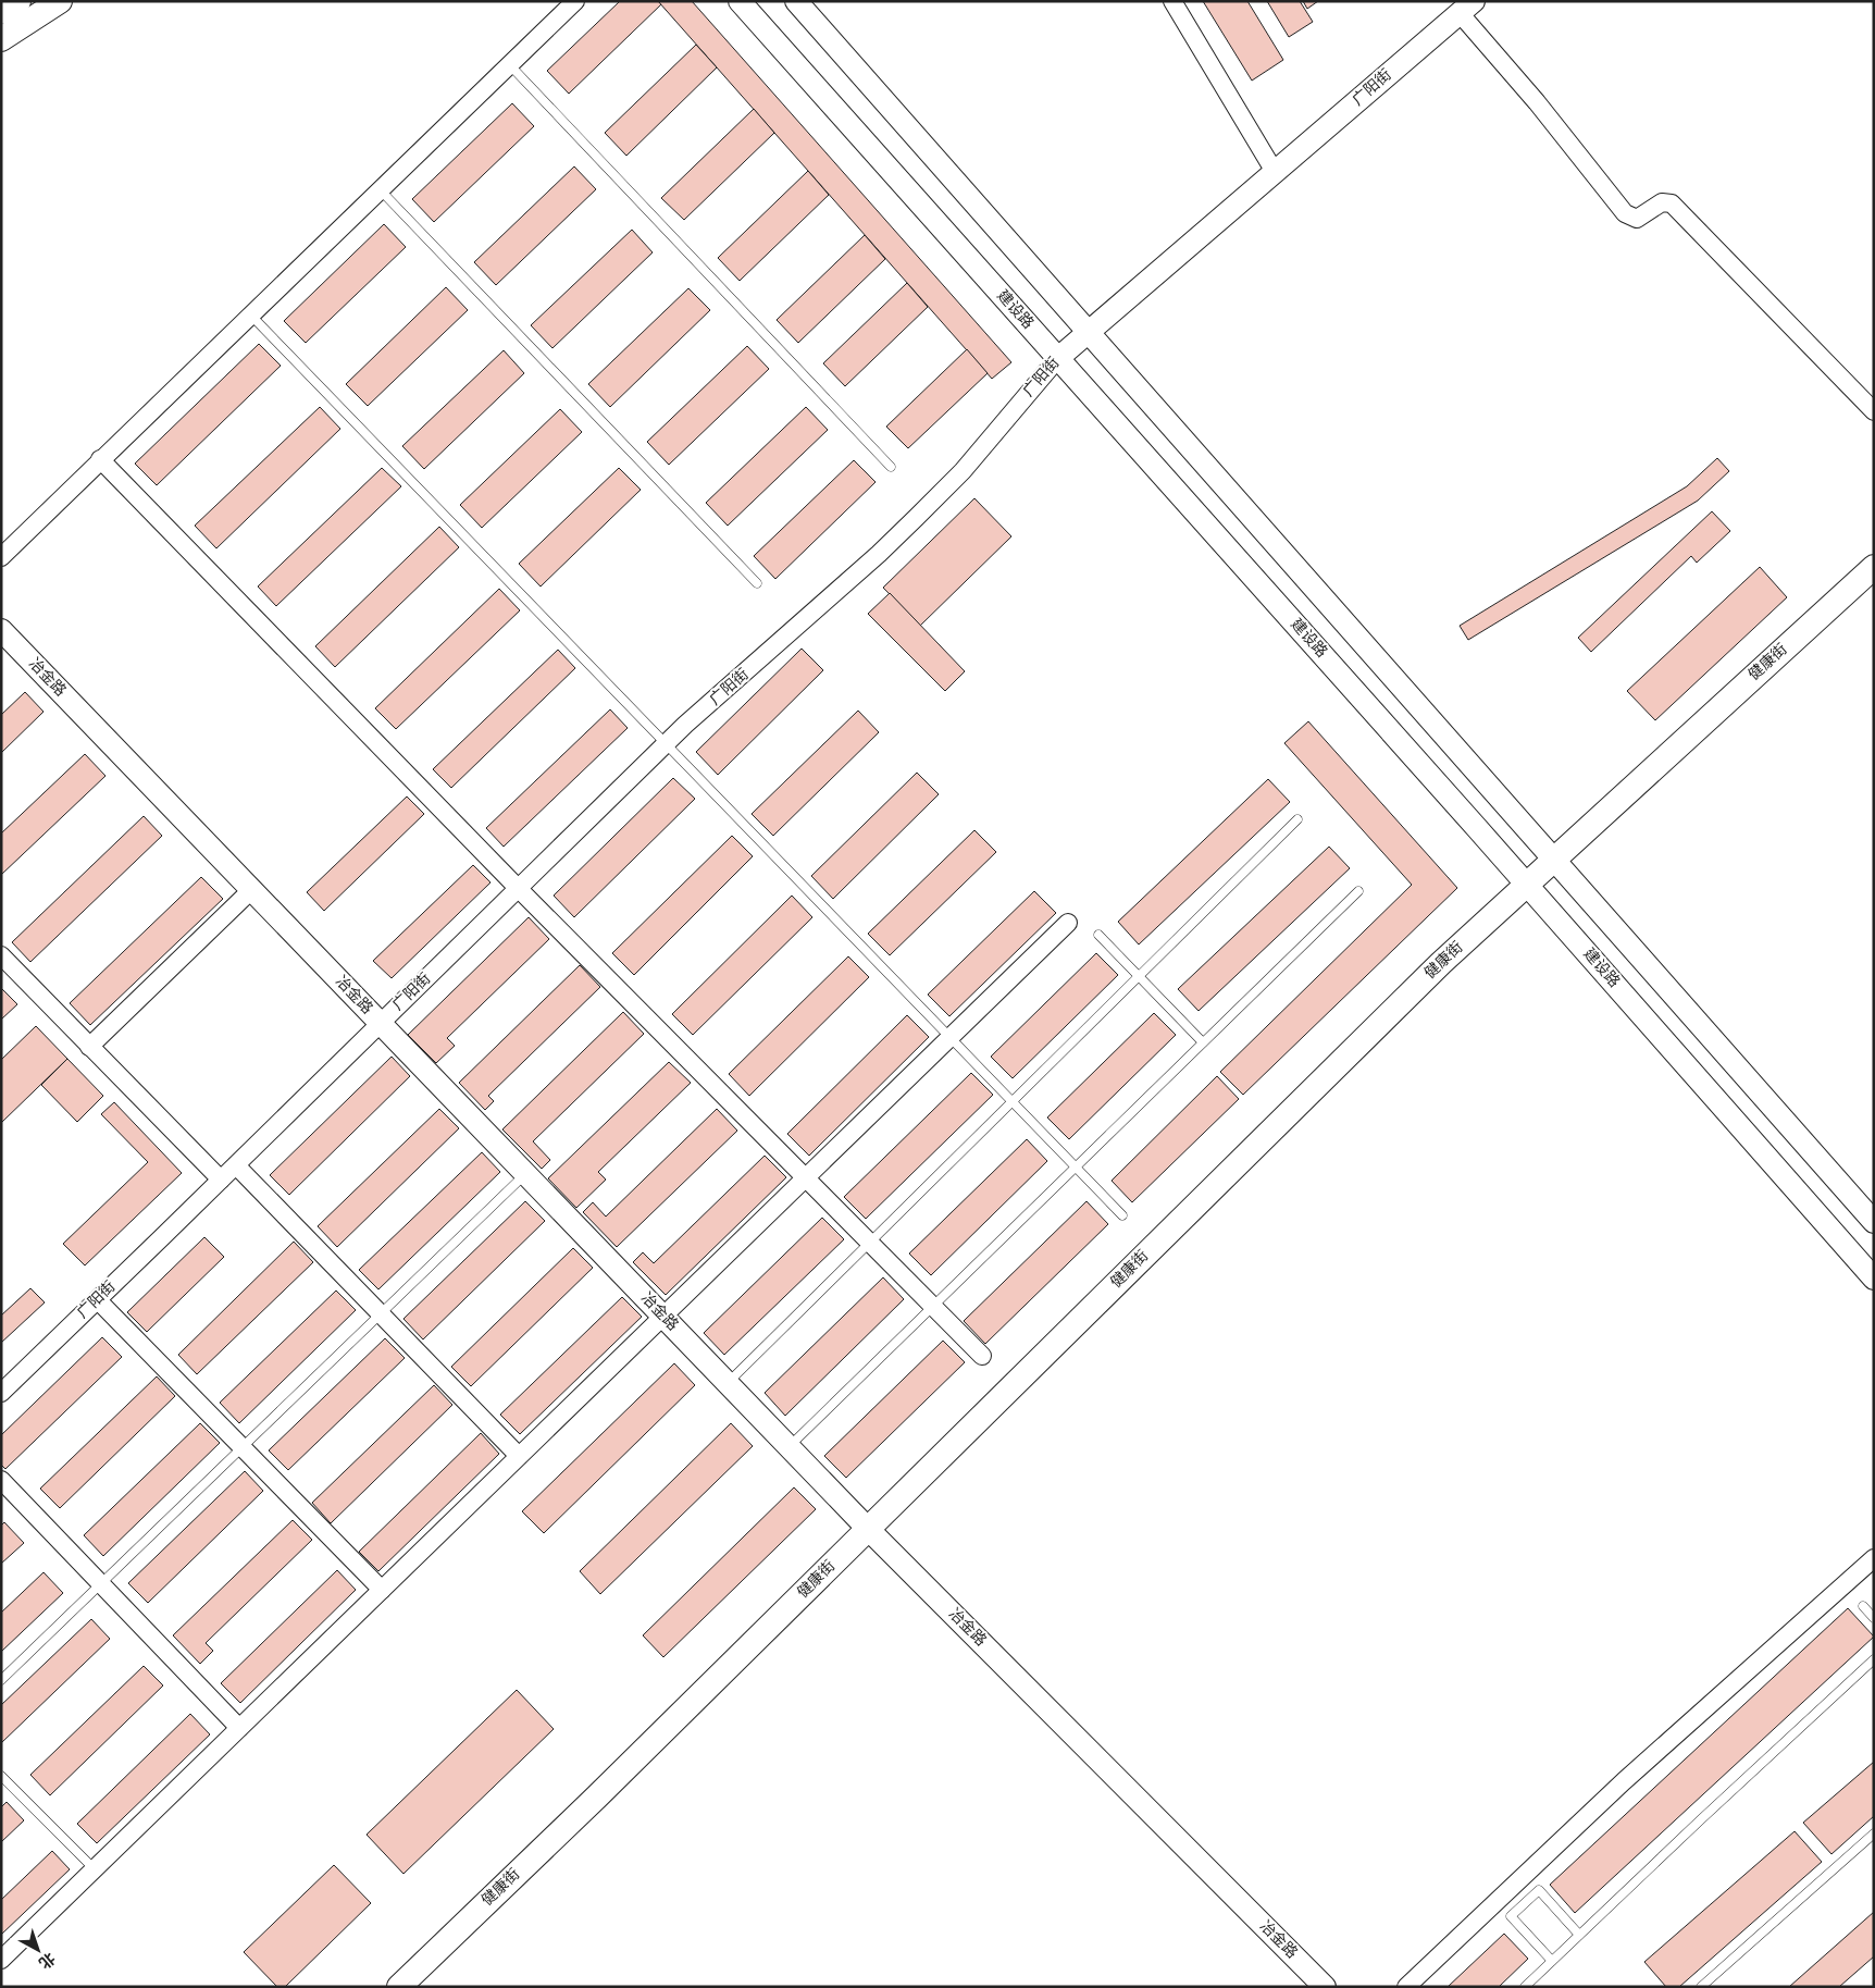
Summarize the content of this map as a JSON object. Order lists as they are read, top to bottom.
{
  "streets": {
    "main road": ["健康街"],
    "street": ["广阳街", "建设路", "冶金路"]
  },
  "crossings": [
    ["广阳街", "建设路"],
    ["广阳街", "冶金路"],
    ["建设路", "健康街"],
    ["健康街", "冶金路"]
  ],
  "north": "bottom right"
}
